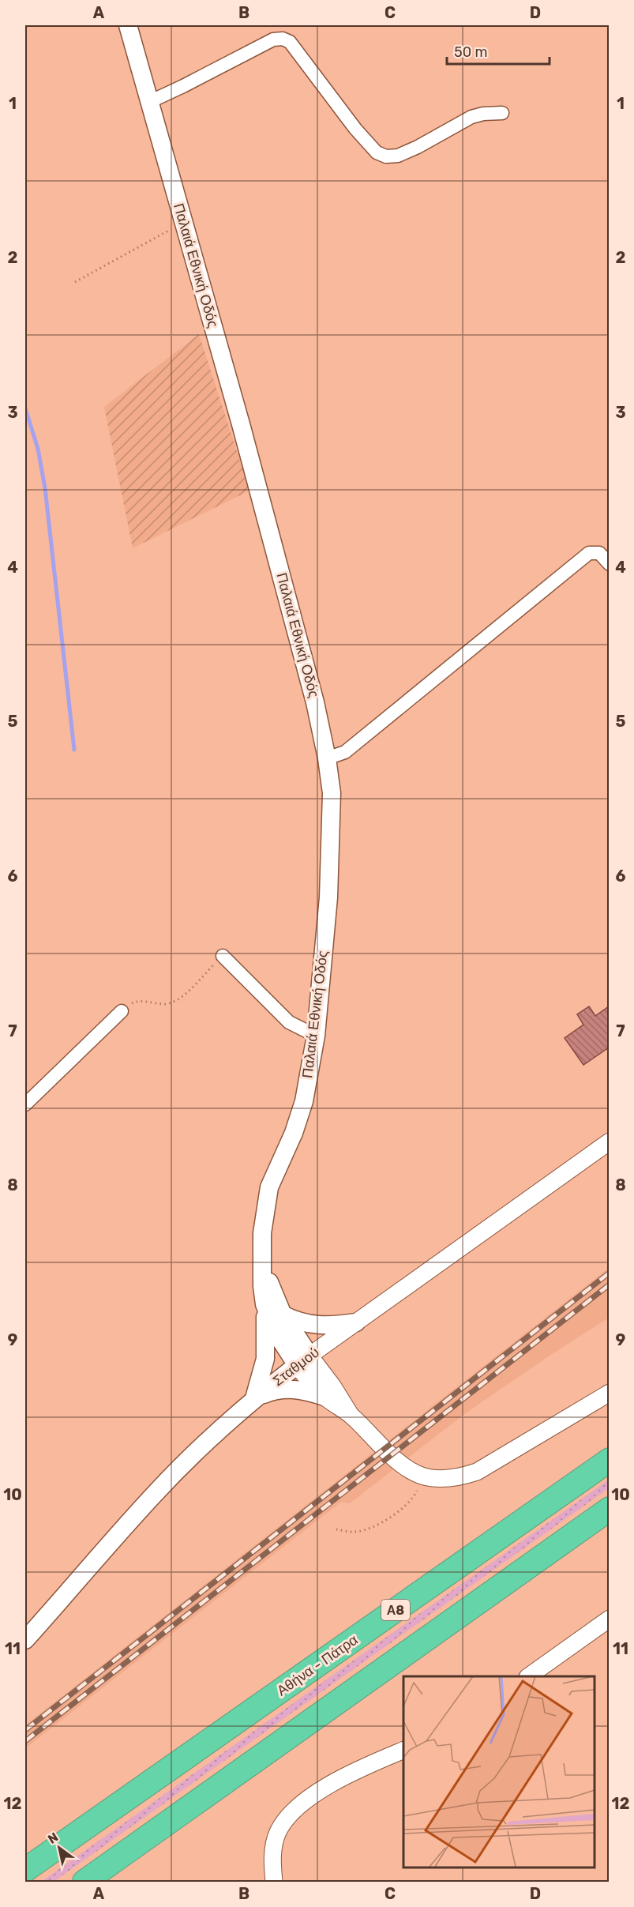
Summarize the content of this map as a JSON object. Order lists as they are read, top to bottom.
{
  "streets": {
    "highway": ["Α8", "Αθήνα - Πάτρα"],
    "main road": ["Παλαιά Εθνική Οδός", "Σταθμού"]
  },
  "crossings": [
    ["Παλαιά Εθνική Οδός", "Σταθμού"]
  ],
  "scale_bar": "50 m",
  "north": "top left",
  "grid": {
    "columns": [
      "A",
      "B",
      "C",
      "D"
    ],
    "rows": [
      "1",
      "2",
      "3",
      "4",
      "5",
      "6",
      "7",
      "8",
      "9",
      "10",
      "11",
      "12"
    ]
  }
}
